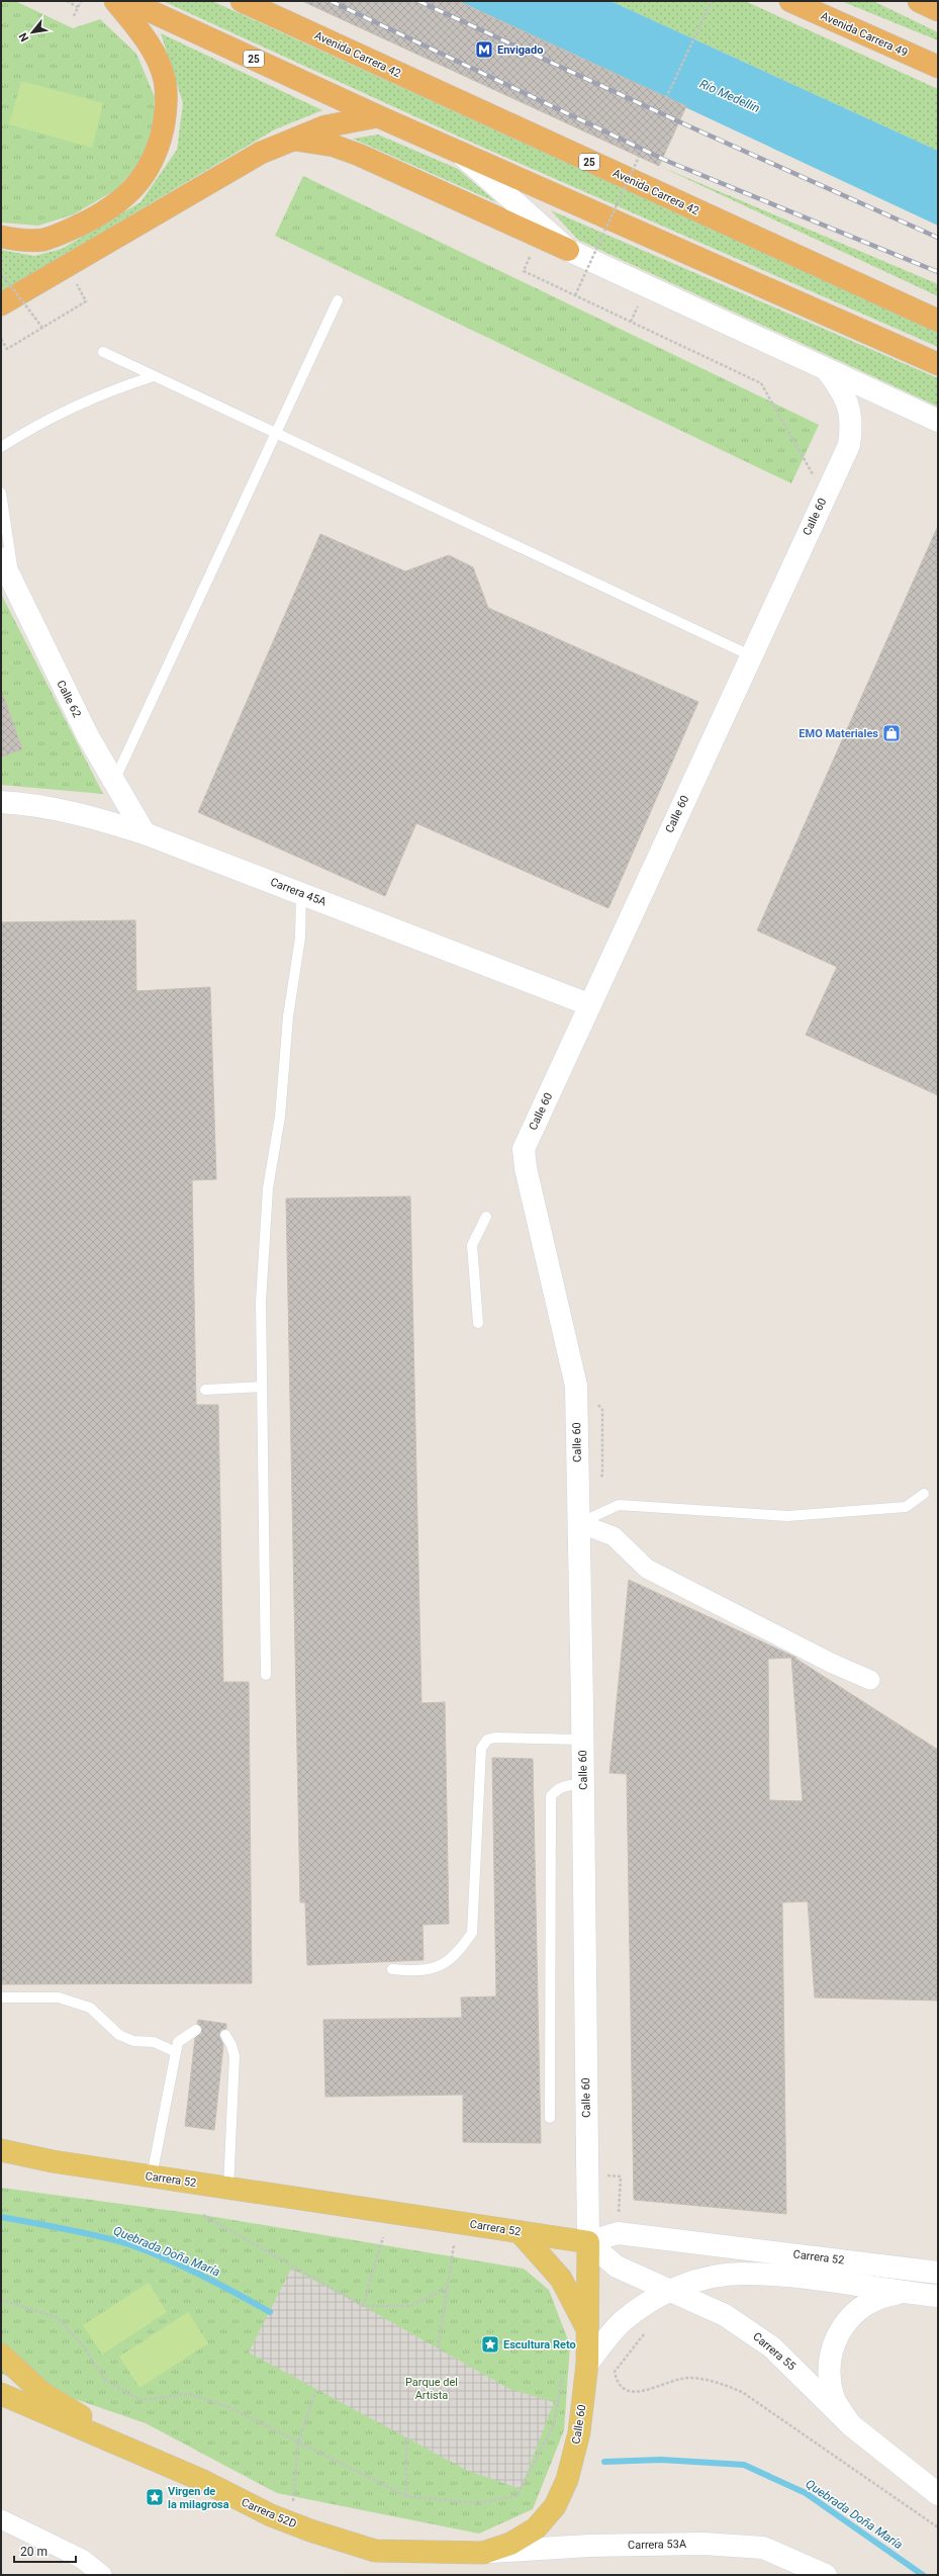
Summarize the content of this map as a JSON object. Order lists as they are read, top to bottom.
{
  "streets": {
    "highway": ["Avenida Carrera 49", "Avenida Carrera 42", "25"],
    "main road": ["Calle 60", "Carrera 52", "Carrera 52D"],
    "street": [
      "Calle 62",
      "Carrera 45A",
      "Carrera 55",
      "Carrera 53A"
    ]
  },
  "crossings": [
    ["Calle 60", "Carrera 45A"],
    ["Calle 60", "Carrera 52"],
    ["Calle 60", "Carrera 55"],
    ["Calle 60", "Carrera 52D"],
    ["Calle 60", "Carrera 53A"],
    ["Calle 62", "Carrera 45A"],
    ["Carrera 52", "Carrera 55"],
    ["Carrera 52D", "Carrera 53A"]
  ],
  "water": ["Río Medellín", "Quebrada Doña María"],
  "parks": ["Parque del Artista"],
  "places": {
    "metro station": ["Envigado"],
    "shop": ["EMO Materiales"],
    "place": ["Escultura Reto", "Virgen de la milagrosa"]
  },
  "scale_bar": "20 m",
  "north": "bottom left"
}
